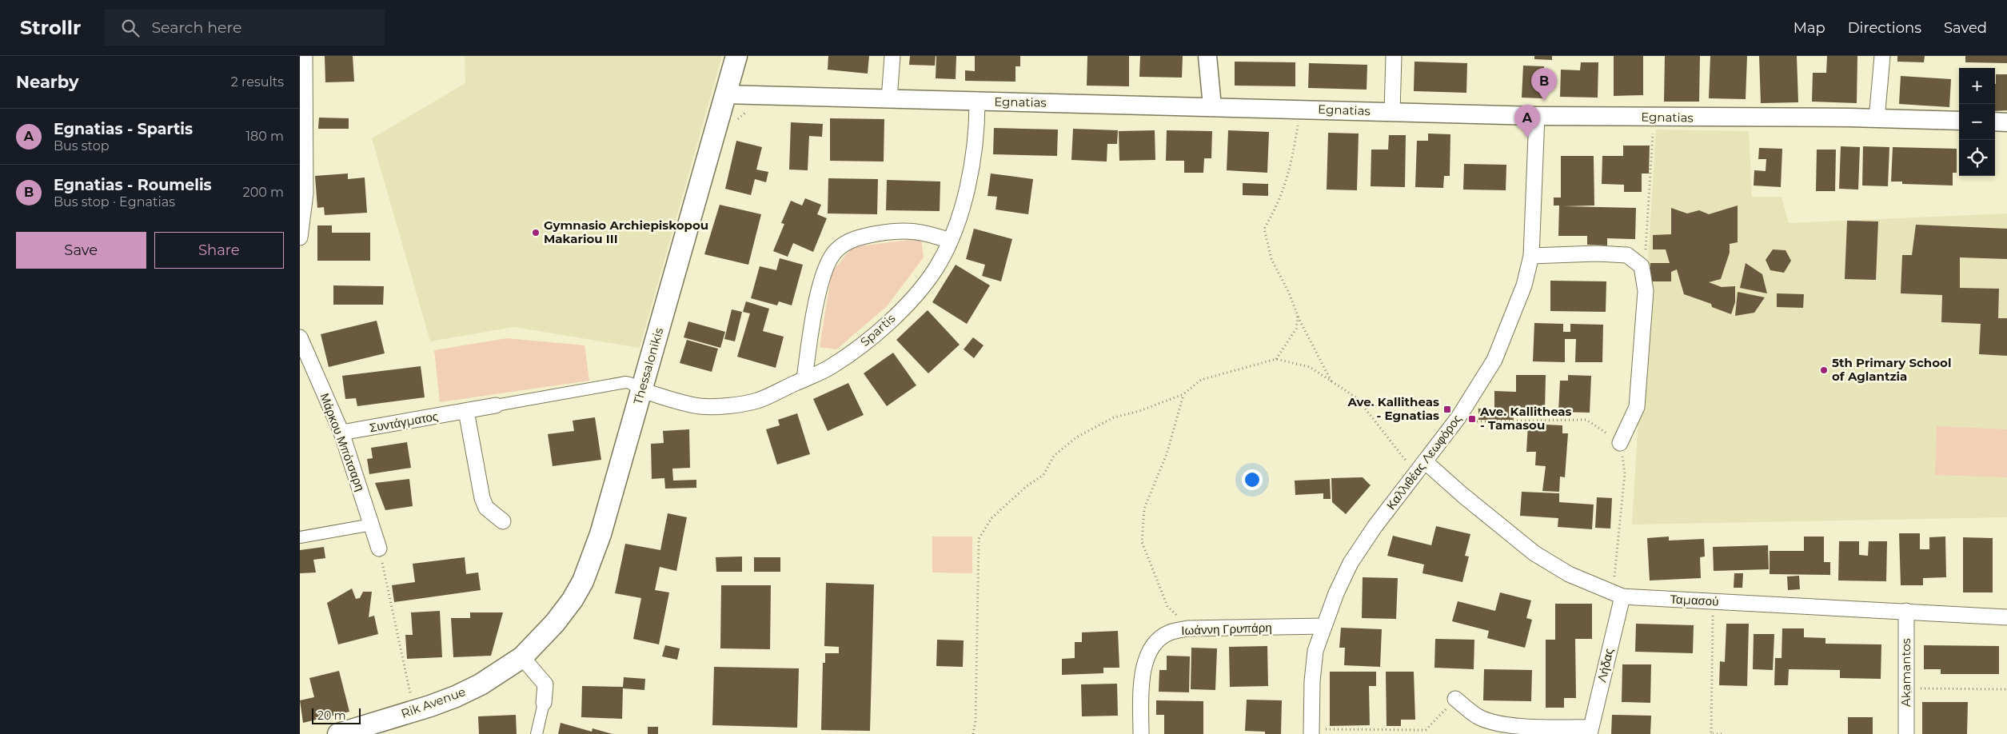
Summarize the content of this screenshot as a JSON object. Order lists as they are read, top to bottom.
{
  "streets": {
    "main road": ["Thessalonikis", "Rik Avenue"],
    "street": [
      "Egnatias",
      "Spartis",
      "Συντάγματος",
      "Μάρκου Μπότσαρη",
      "Καλλιθέας Λεωφόρος",
      "Ταμασού",
      "Ιωάννη Γρυπάρη",
      "Λήδας",
      "Akamantos"
    ]
  },
  "crossings": [
    ["Egnatias", "Spartis"],
    ["Egnatias", "Thessalonikis"],
    ["Egnatias", "Καλλιθέας Λεωφόρος"],
    ["Spartis", "Thessalonikis"],
    ["Thessalonikis", "Rik Avenue"],
    ["Συντάγματος", "Μάρκου Μπότσαρη"],
    ["Καλλιθέας Λεωφόρος", "Ταμασού"],
    ["Καλλιθέας Λεωφόρος", "Ιωάννη Γρυπάρη"],
    ["Ταμασού", "Λήδας"],
    ["Ταμασού", "Akamantos"]
  ],
  "places": {
    "other": ["Gymnasio Archiepiskopou Makariou III", "5th Primary School of Aglantzia"],
    "transit": ["Ave. Kallitheas - Egnatias", "Ave. Kallitheas - Tamasou"]
  },
  "scale_bar": "20 m",
  "page": {
    "header": "Strollr",
    "search": "Search here",
    "nav": ["Map", "Directions", "Saved"],
    "heading": ["Nearby", "2 results"],
    "map_buttons": ["+", "−"],
    "pins": ["B", "A"],
    "list": [
      {
        "mark": "A",
        "name": "Egnatias - Spartis",
        "note": "Bus stop",
        "value": "180 m"
      },
      {
        "mark": "B",
        "name": "Egnatias - Roumelis",
        "note": "Bus stop · Egnatias",
        "value": "200 m"
      }
    ],
    "buttons": ["Save", "Share"],
    "scale": "20 m"
  }
}
